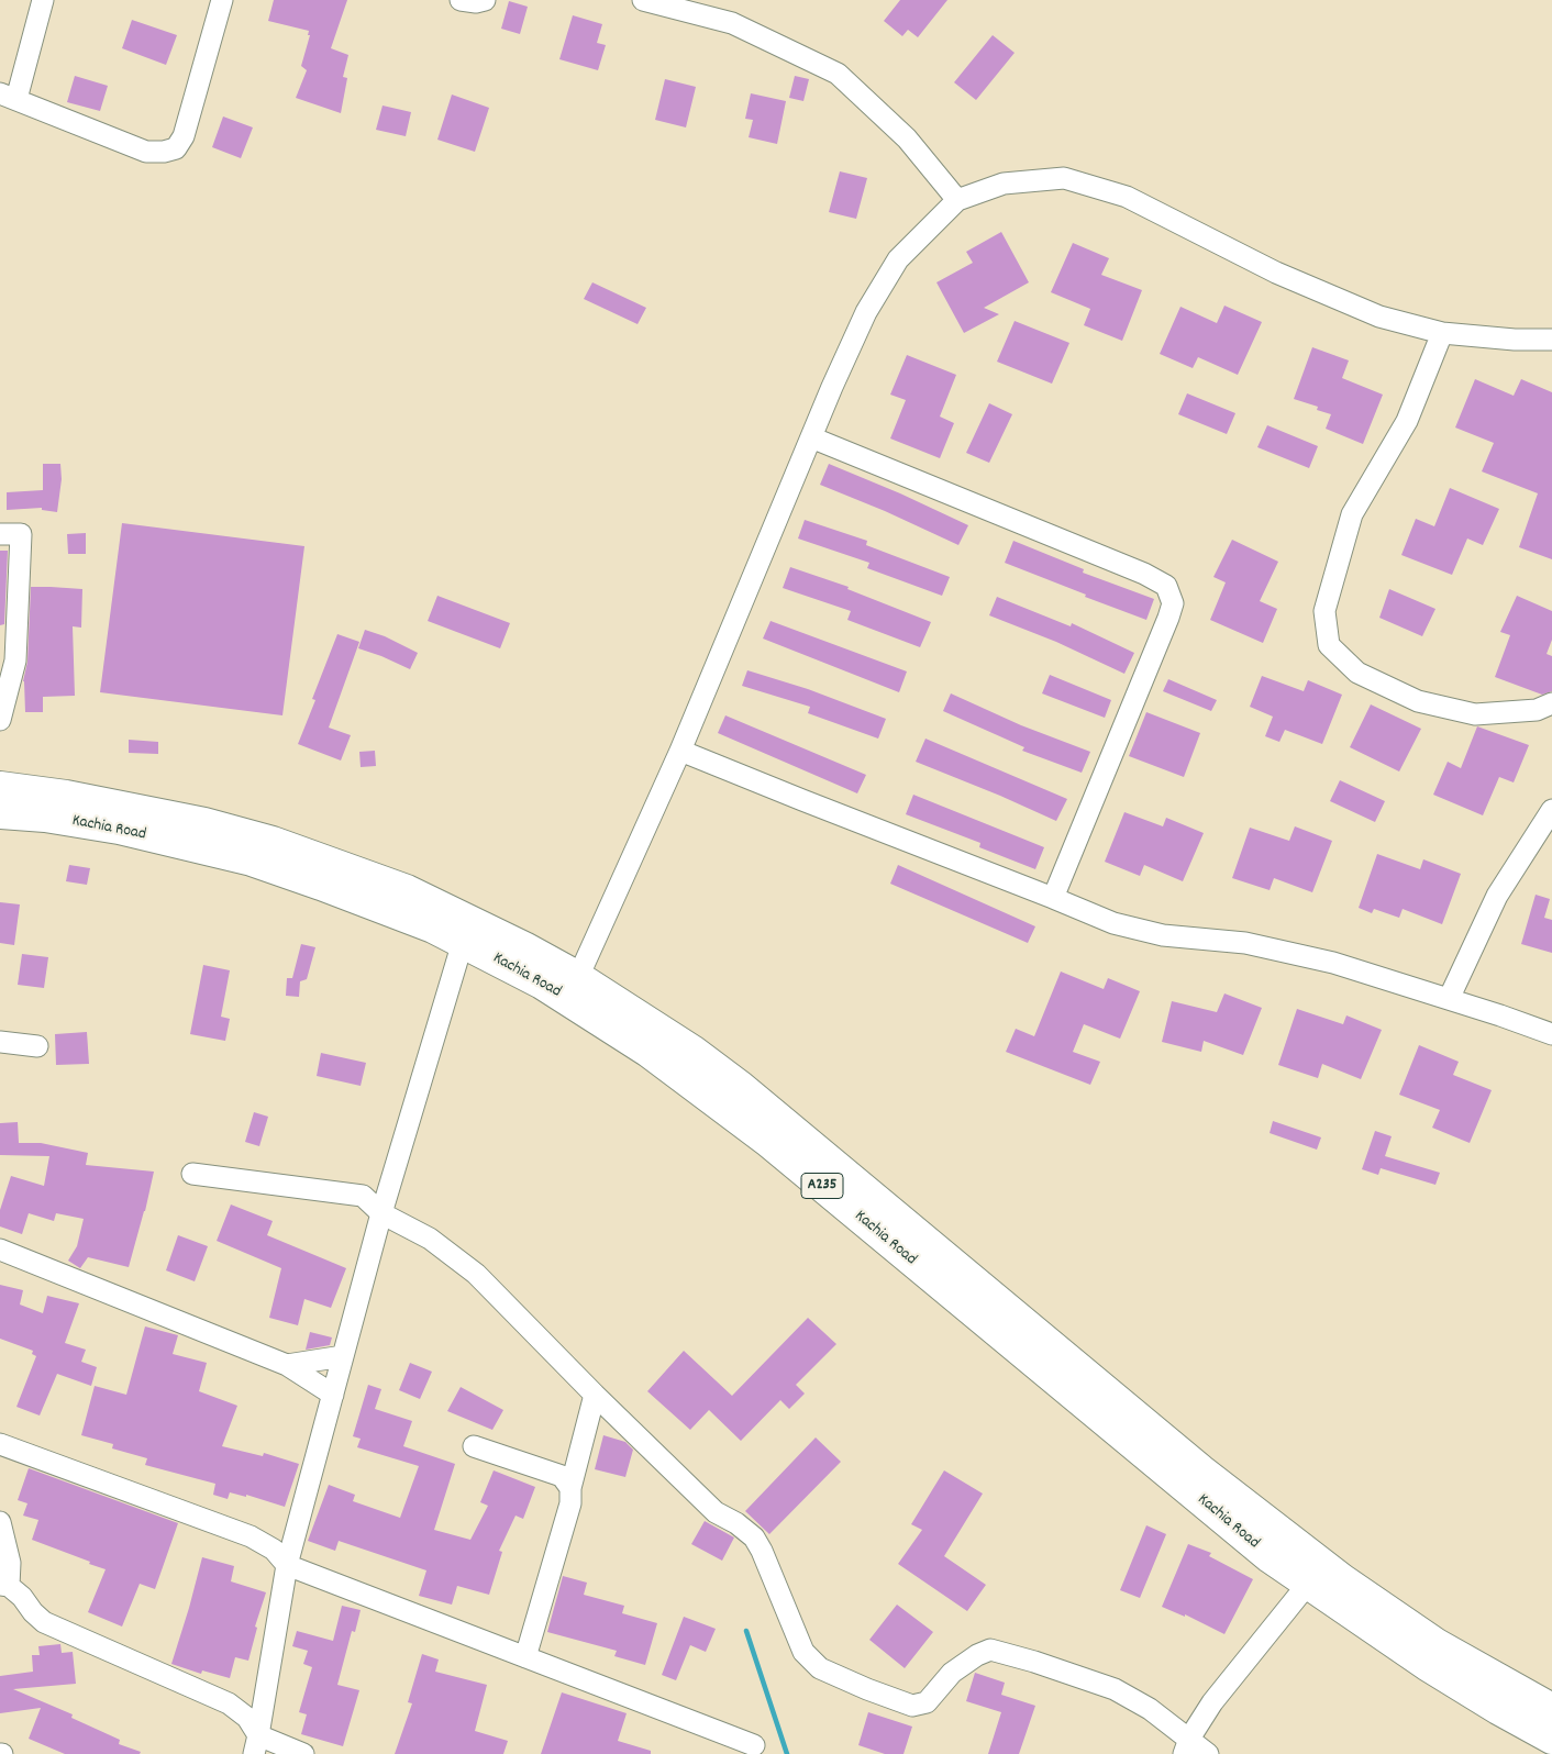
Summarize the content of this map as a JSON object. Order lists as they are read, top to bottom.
{
  "streets": {
    "highway": ["Kachia Road", "A235"]
  }
}
